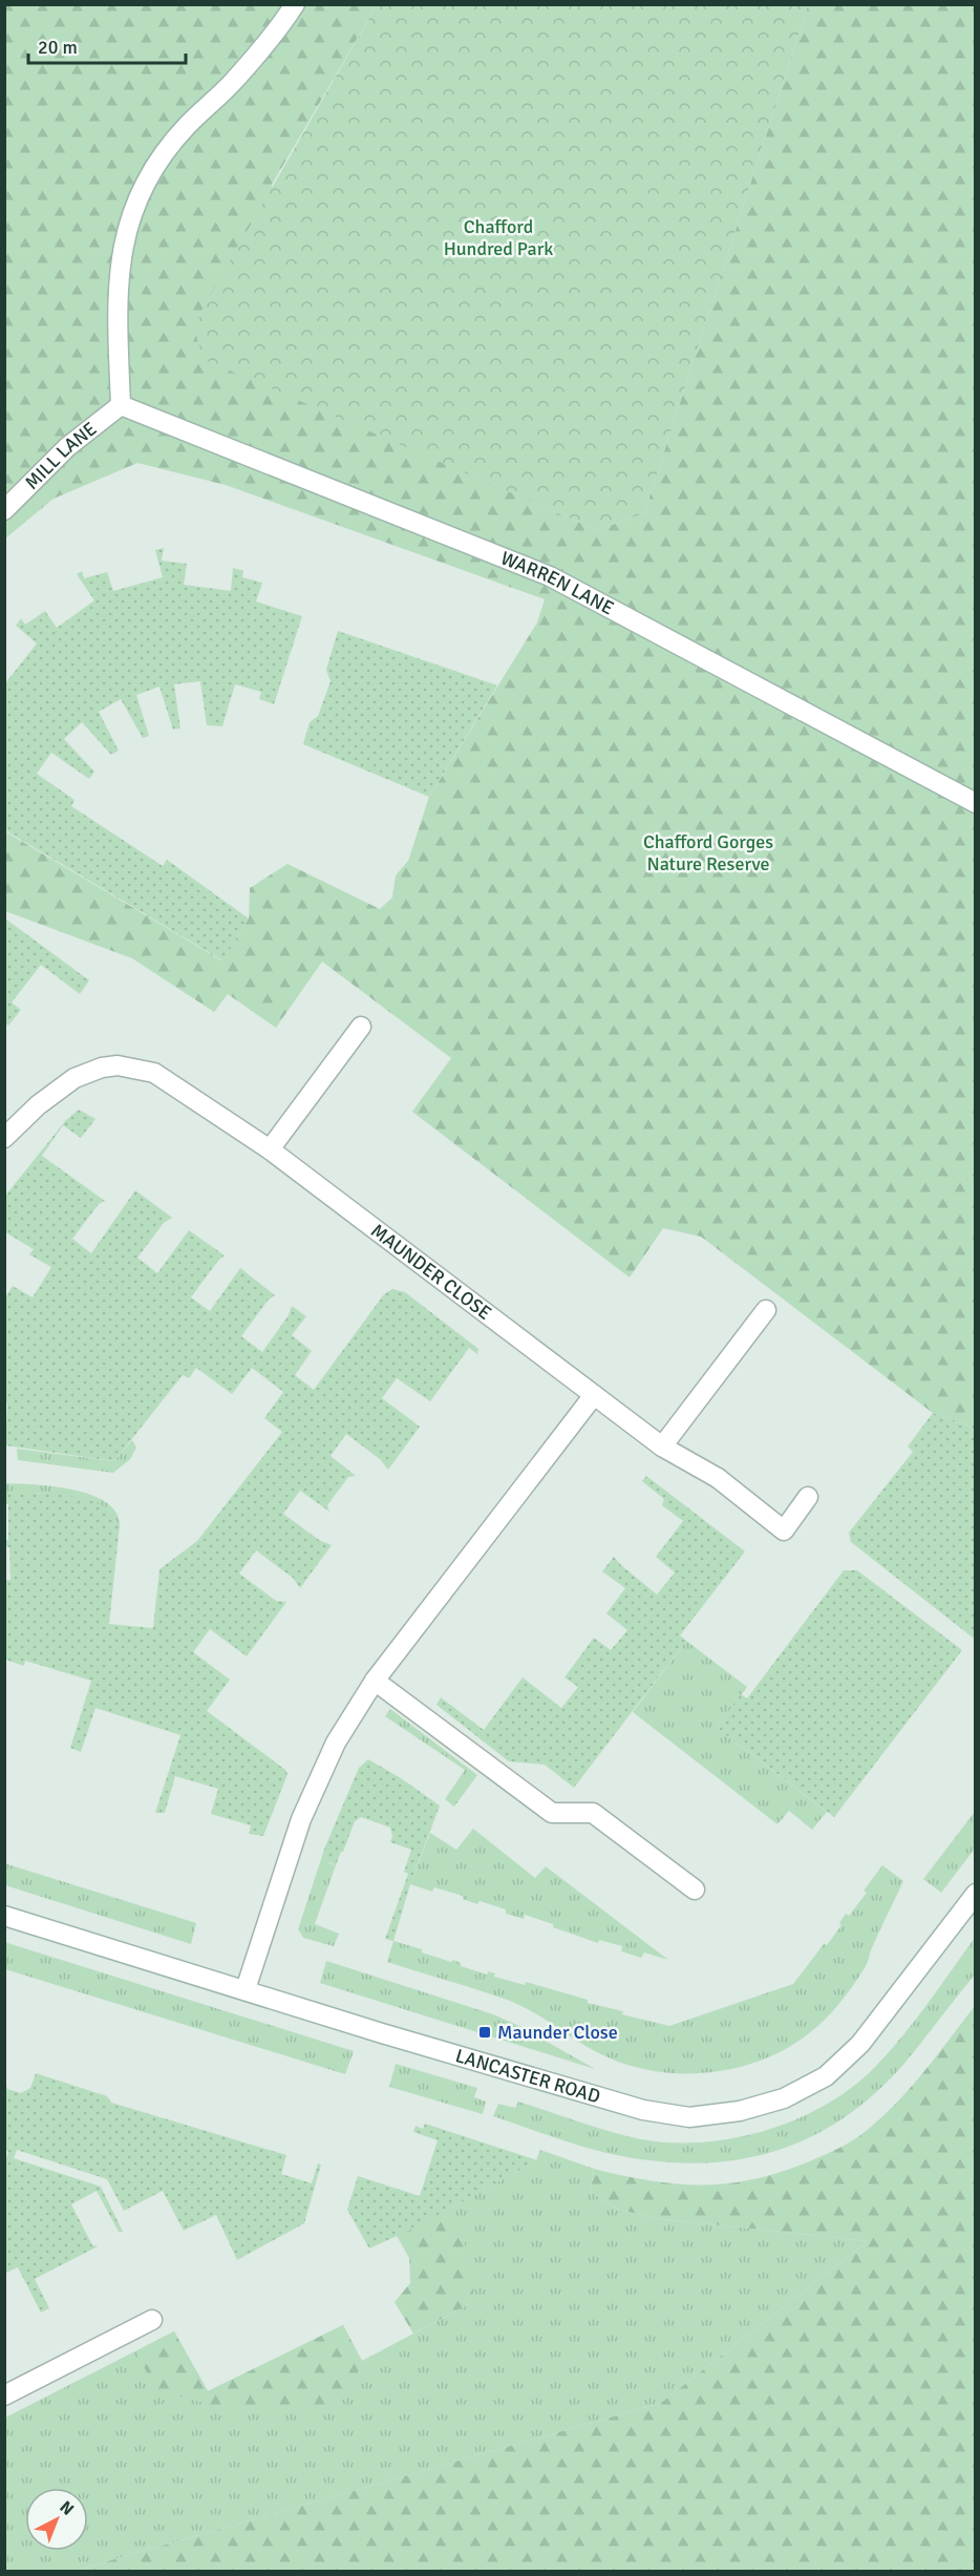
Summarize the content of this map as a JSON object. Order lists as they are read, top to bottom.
{
  "streets": {
    "street": [
      "MILL LANE",
      "WARREN LANE",
      "MAUNDER CLOSE",
      "LANCASTER ROAD"
    ]
  },
  "crossings": [
    ["MILL LANE", "WARREN LANE"]
  ],
  "parks": ["Chafford Hundred Park", "Chafford Gorges Nature Reserve"],
  "places": {
    "transit": ["Maunder Close"]
  },
  "scale_bar": "20 m",
  "north": "top right"
}
